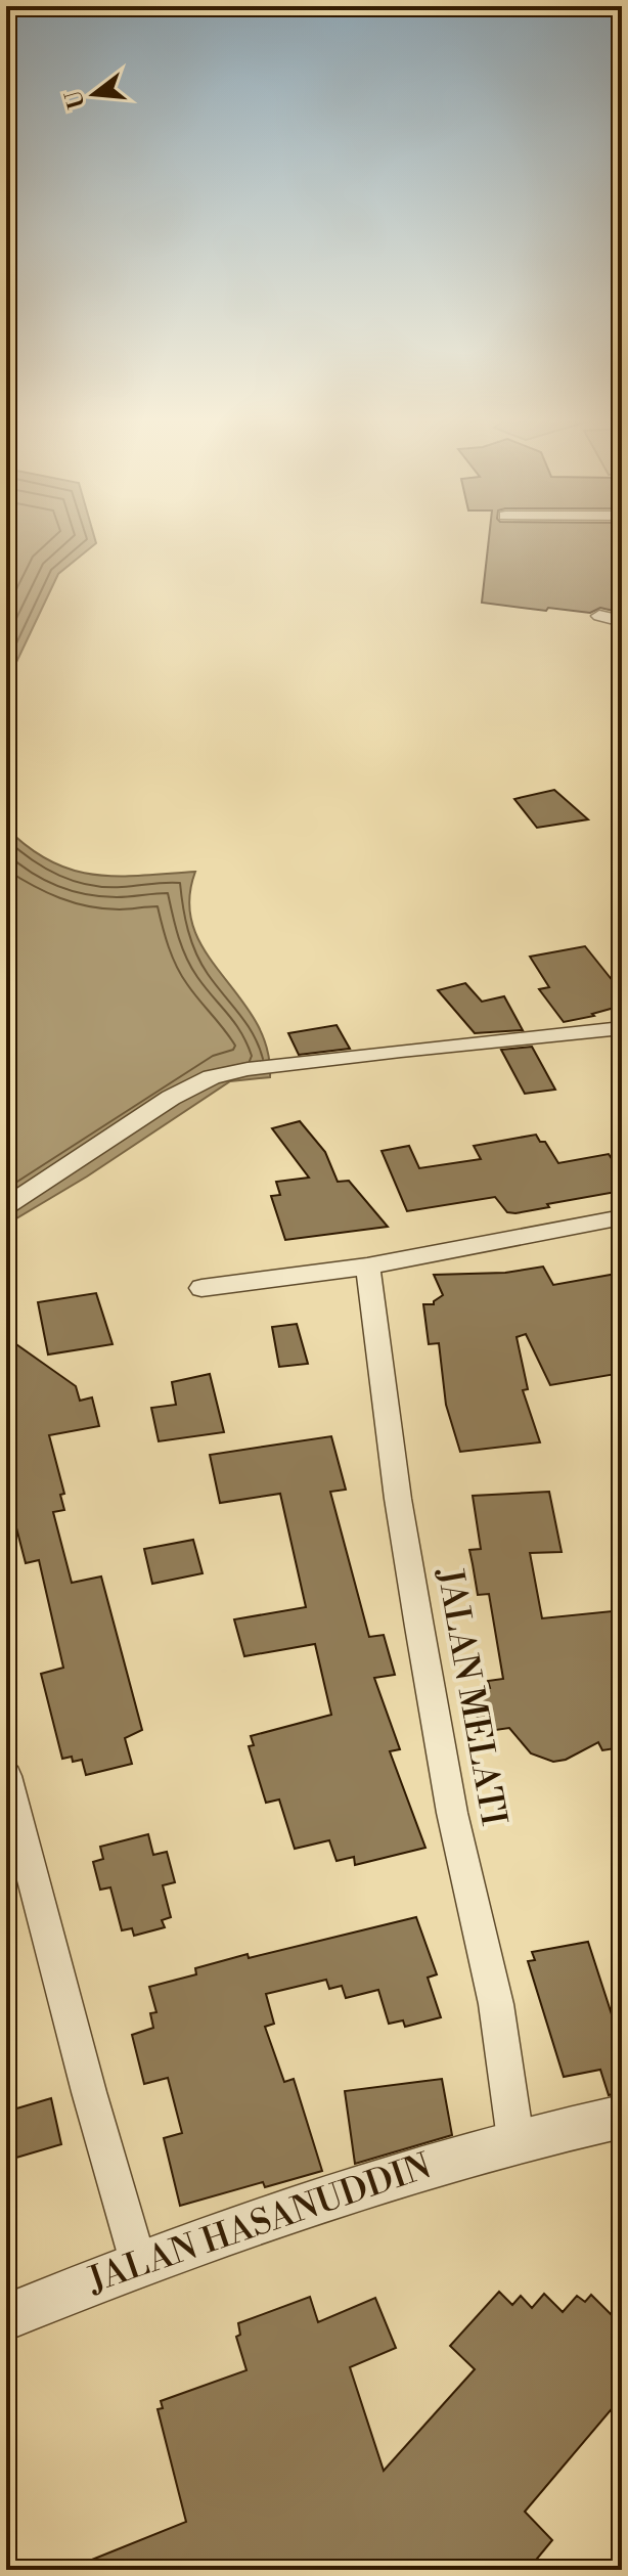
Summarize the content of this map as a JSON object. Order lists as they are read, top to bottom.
{
  "streets": {
    "street": ["JALAN MELATI", "JALAN HASANUDDIN"]
  },
  "crossings": [
    ["JALAN MELATI", "JALAN HASANUDDIN"]
  ],
  "north": "left"
}
